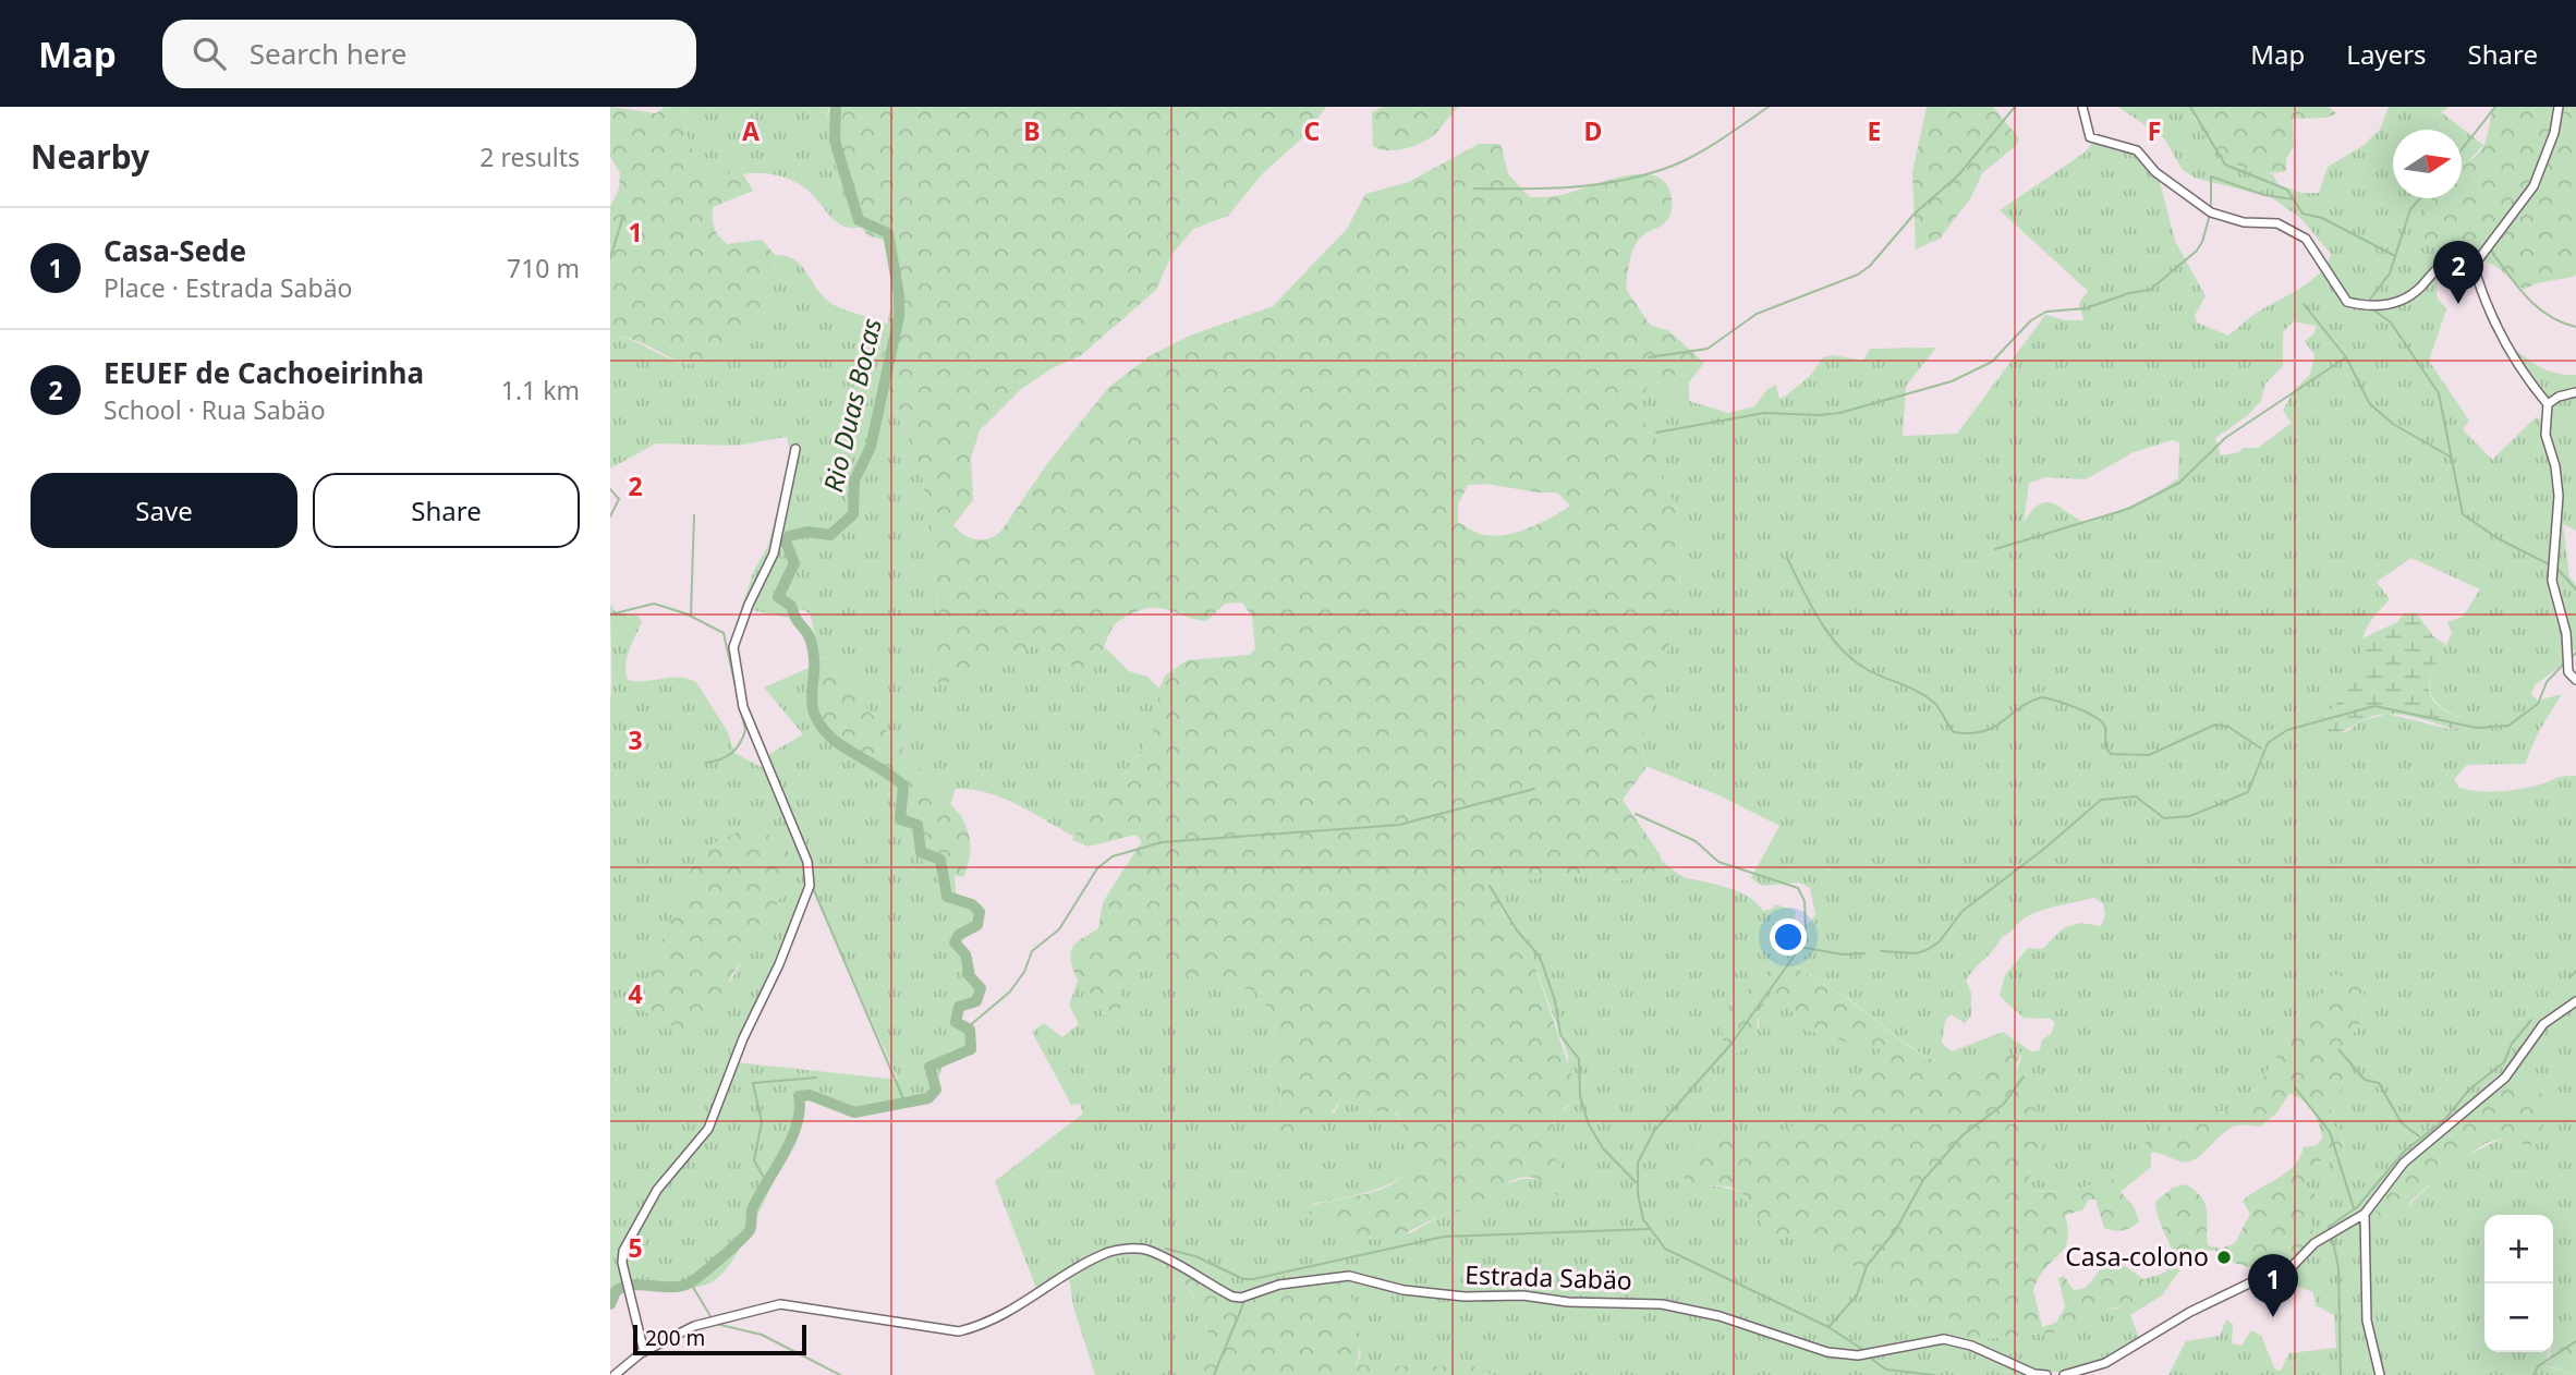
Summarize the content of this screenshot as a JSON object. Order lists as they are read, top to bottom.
{
  "streets": {
    "street": ["Estrada Sabäo"]
  },
  "water": ["Rio Duas Bocas"],
  "places": ["Casa-colono"],
  "scale_bar": "200 m",
  "north": "right",
  "page": {
    "header": "Map",
    "search": "Search here",
    "nav": ["Map", "Layers", "Share"],
    "heading": ["Nearby", "2 results"],
    "list": [
      {
        "mark": "1",
        "name": "Casa-Sede",
        "note": "Place · Estrada Sabäo",
        "value": "710 m"
      },
      {
        "mark": "2",
        "name": "EEUEF de Cachoeirinha",
        "note": "School · Rua Sabäo",
        "value": "1.1 km"
      }
    ],
    "pins": ["2", "1"],
    "buttons": ["Save", "Share"],
    "map_buttons": ["+", "−"],
    "scale": "200 m"
  },
  "grid": {
    "columns": [
      "A",
      "B",
      "C",
      "D",
      "E",
      "F"
    ],
    "rows": [
      "1",
      "2",
      "3",
      "4",
      "5"
    ]
  }
}
